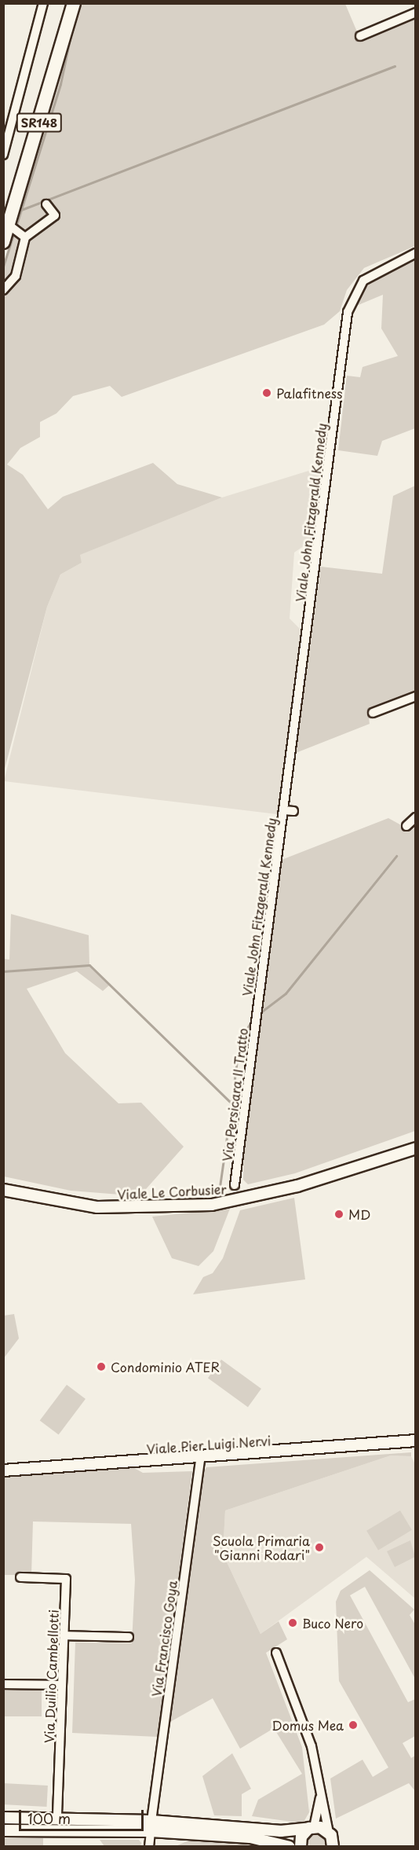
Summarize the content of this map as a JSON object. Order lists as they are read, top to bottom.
{
  "streets": {
    "main road": ["SR148"],
    "street": [
      "Viale John Fitzgerald Kennedy",
      "Via Persicara II Tratto",
      "Viale Le Corbusier",
      "Viale Pier Luigi Nervi",
      "Via Francisco Goya",
      "Via Duilio Cambellotti"
    ]
  },
  "crossings": [
    ["Viale John Fitzgerald Kennedy", "Via Persicara II Tratto"],
    ["Viale Pier Luigi Nervi", "Via Francisco Goya"]
  ],
  "places": [
    "Palafitness",
    "MD",
    "Condominio ATER",
    "Scuola Primaria \"Gianni Rodari\"",
    "Buco Nero",
    "Domus Mea"
  ],
  "scale_bar": "100 m"
}
